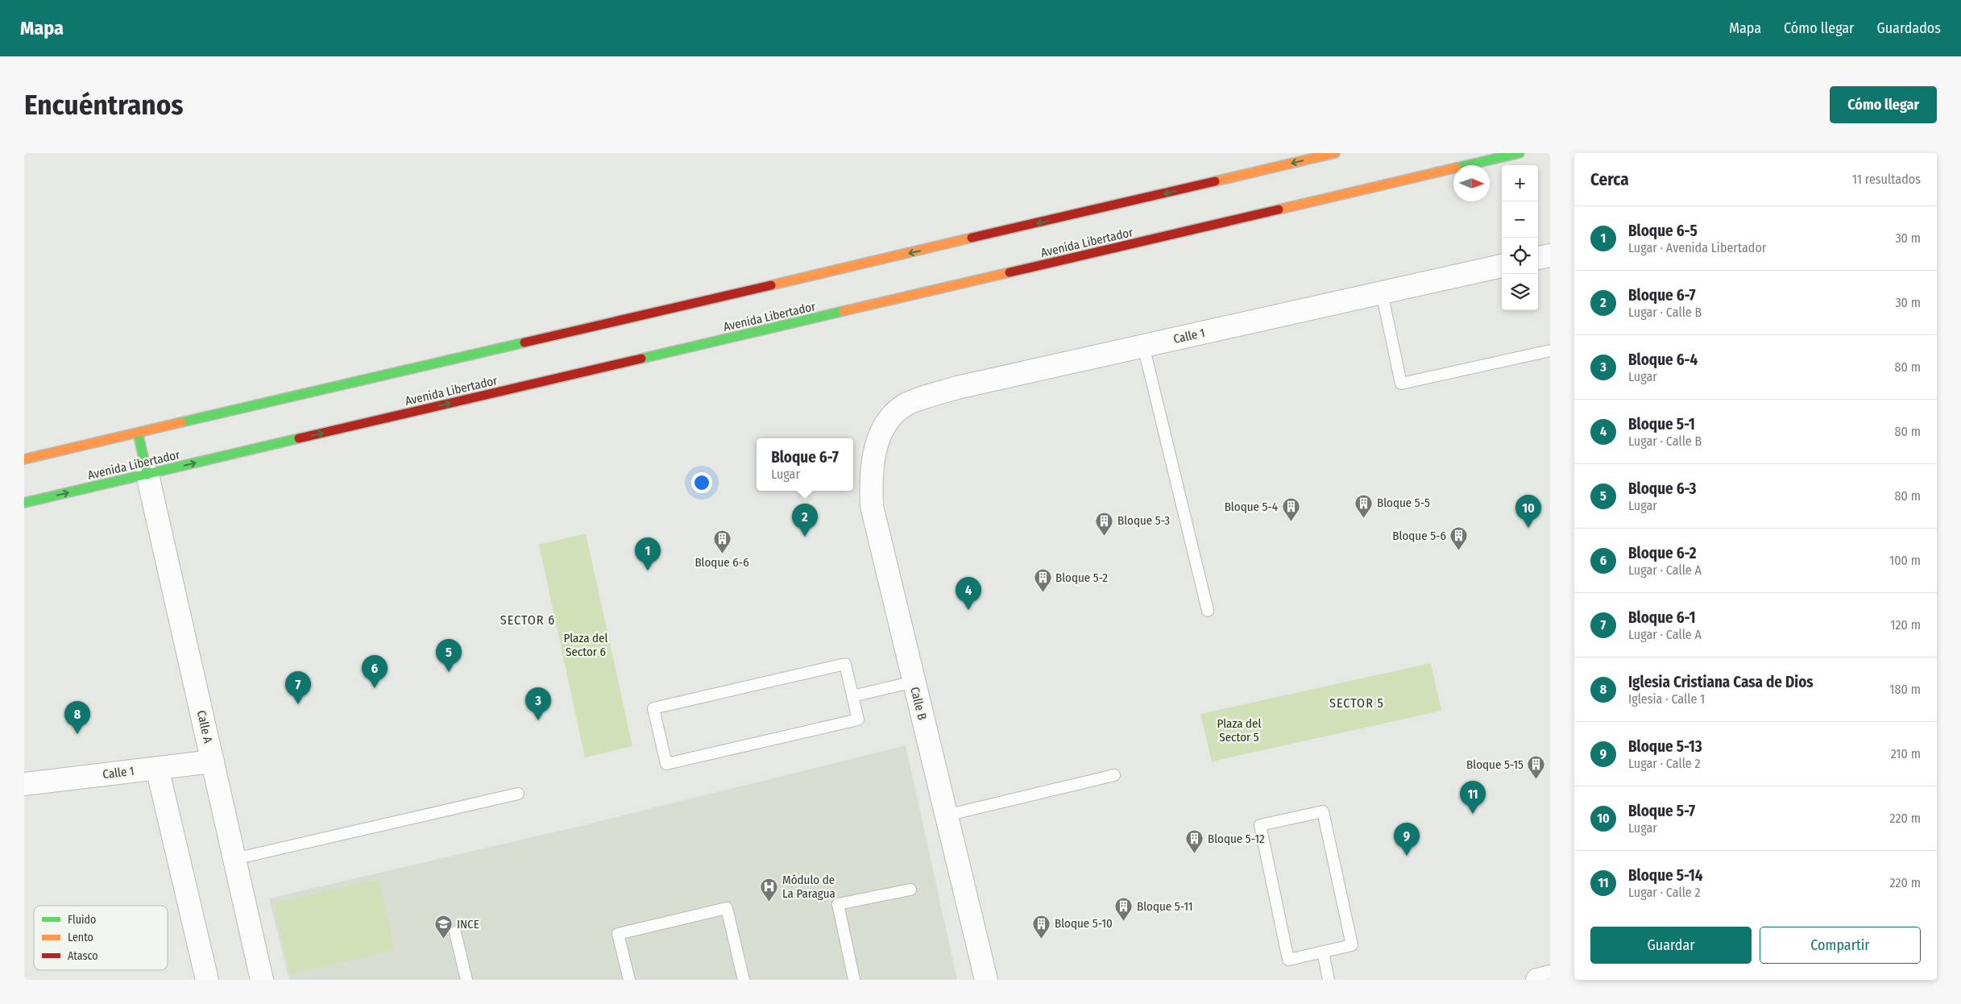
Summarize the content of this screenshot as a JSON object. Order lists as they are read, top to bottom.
{
  "streets": {
    "main road": ["Avenida Libertador"],
    "street": ["Calle 1", "Calle B", "Calle A"]
  },
  "crossings": [
    ["Avenida Libertador", "Calle A"],
    ["Calle 1", "Calle B"],
    ["Calle 1", "Calle A"]
  ],
  "districts": ["SECTOR 6", "SECTOR 5"],
  "parks": ["Plaza del Sector 6", "Plaza del Sector 5"],
  "places": {
    "building": [
      "Bloque 5-5",
      "Bloque 5-4",
      "Bloque 5-3",
      "Bloque 5-6",
      "Bloque 6-6",
      "Bloque 5-2",
      "Bloque 5-15",
      "Bloque 5-12",
      "Bloque 5-11",
      "Bloque 5-10"
    ],
    "hospital": ["Módulo de La Paragua"],
    "school or university": ["INCE"]
  },
  "legend": ["Fluido", "Lento", "Atasco"],
  "north": "right",
  "page": {
    "header": "Mapa",
    "nav": ["Mapa", "Cómo llegar", "Guardados"],
    "buttons": [
      "Cómo llegar",
      ["Guardar", "Compartir"]
    ],
    "title": "Encuéntranos",
    "heading": ["Cerca", "11 resultados"],
    "map_buttons": ["+", "−"],
    "list": [
      {
        "mark": "1",
        "name": "Bloque 6-5",
        "note": "Lugar · Avenida Libertador",
        "value": "30 m"
      },
      {
        "mark": "2",
        "name": "Bloque 6-7",
        "note": "Lugar · Calle B",
        "value": "30 m"
      },
      {
        "mark": "3",
        "name": "Bloque 6-4",
        "note": "Lugar",
        "value": "80 m"
      },
      {
        "mark": "4",
        "name": "Bloque 5-1",
        "note": "Lugar · Calle B",
        "value": "80 m"
      },
      {
        "mark": "5",
        "name": "Bloque 6-3",
        "note": "Lugar",
        "value": "80 m"
      },
      {
        "mark": "6",
        "name": "Bloque 6-2",
        "note": "Lugar · Calle A",
        "value": "100 m"
      },
      {
        "mark": "7",
        "name": "Bloque 6-1",
        "note": "Lugar · Calle A",
        "value": "120 m"
      },
      {
        "mark": "8",
        "name": "Iglesia Cristiana Casa de Dios",
        "note": "Iglesia · Calle 1",
        "value": "180 m"
      },
      {
        "mark": "9",
        "name": "Bloque 5-13",
        "note": "Lugar · Calle 2",
        "value": "210 m"
      },
      {
        "mark": "10",
        "name": "Bloque 5-7",
        "note": "Lugar",
        "value": "220 m"
      },
      {
        "mark": "11",
        "name": "Bloque 5-14",
        "note": "Lugar · Calle 2",
        "value": "220 m"
      }
    ],
    "popup": ["Bloque 6-7", "Lugar"],
    "pins": [
      "10",
      "2",
      "1",
      "4",
      "5",
      "6",
      "7",
      "3",
      "8",
      "11",
      "9"
    ]
  }
}
